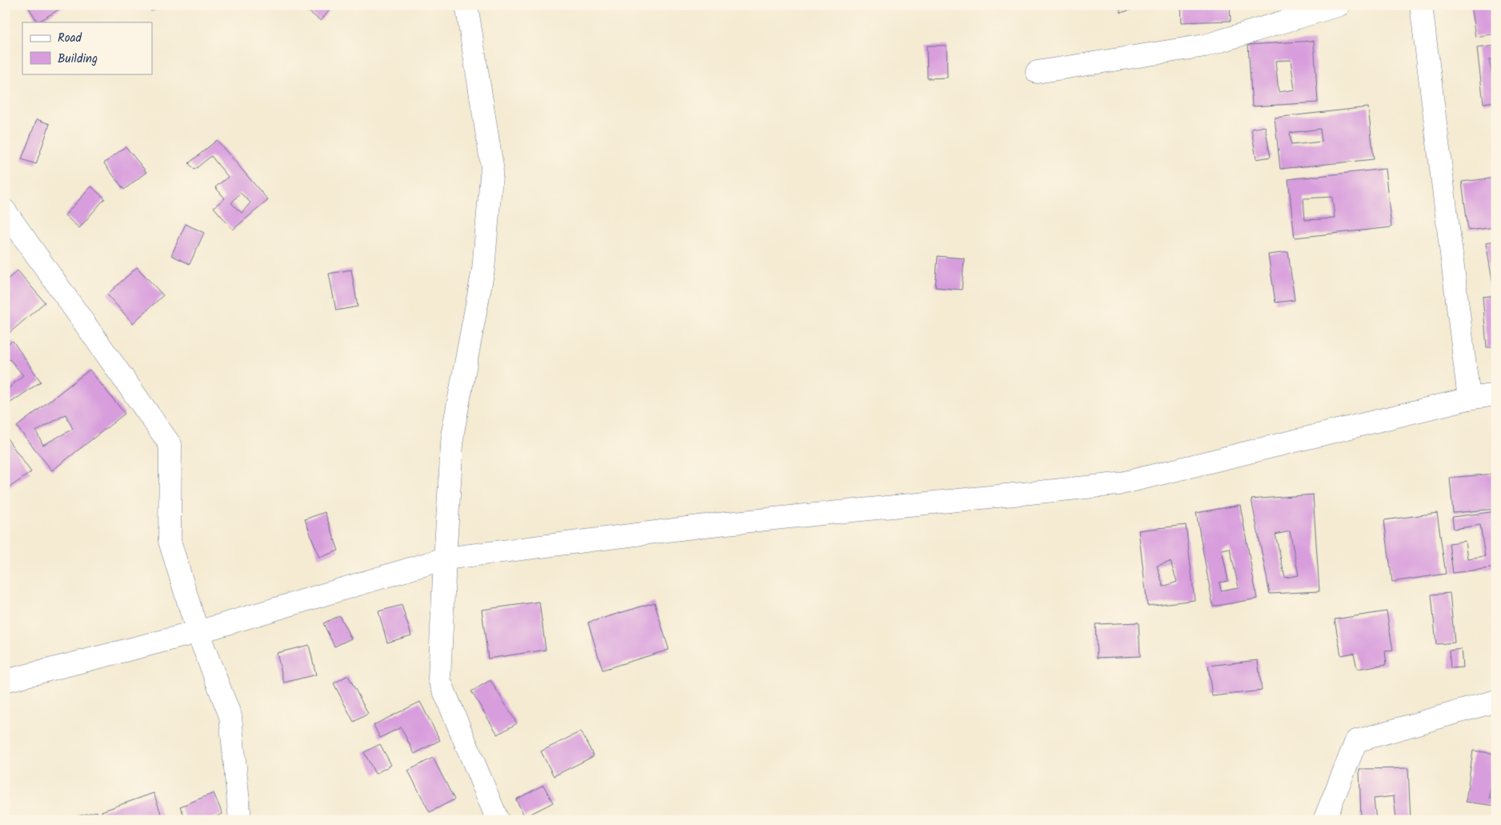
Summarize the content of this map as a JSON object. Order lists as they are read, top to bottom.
{
  "legend": ["Road", "Building"]
}
